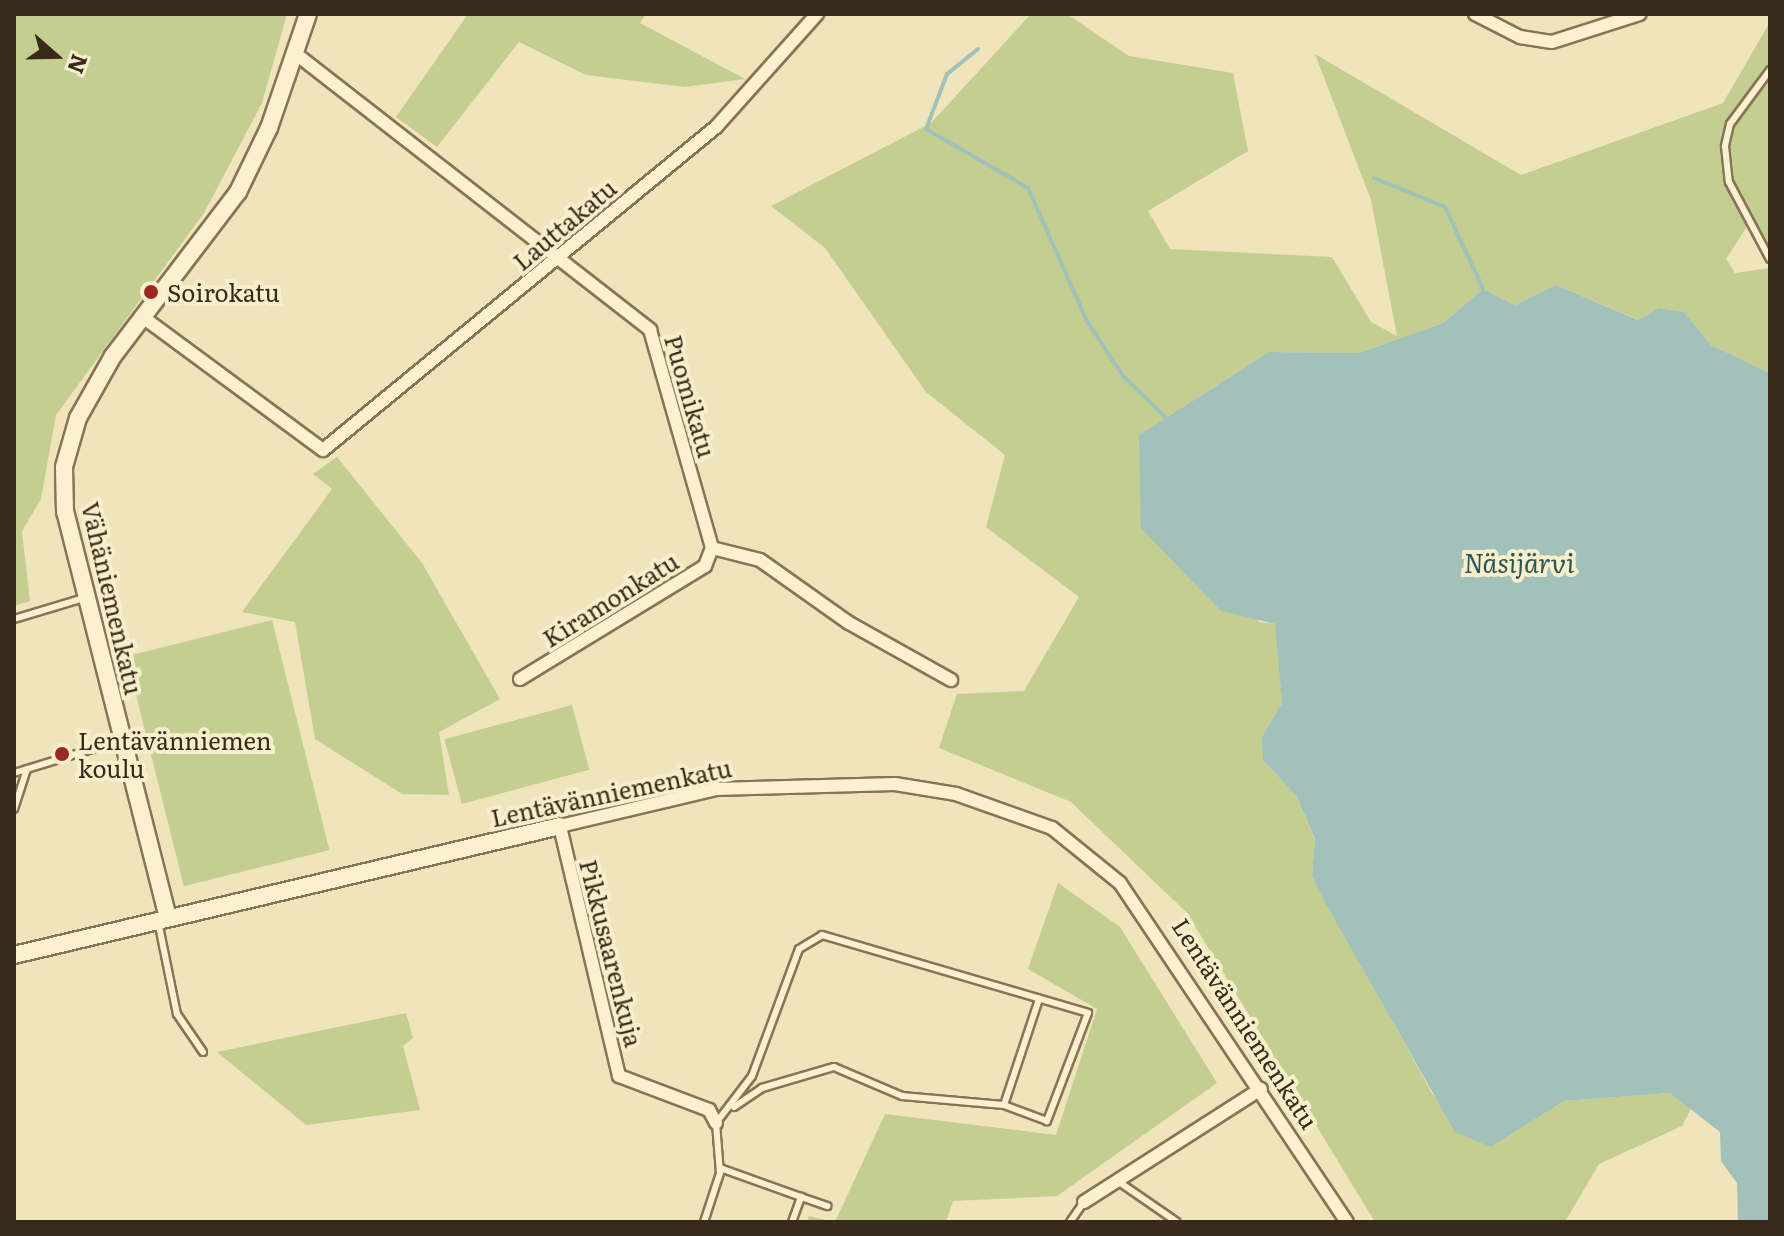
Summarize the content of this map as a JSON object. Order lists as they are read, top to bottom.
{
  "streets": {
    "street": [
      "Lauttakatu",
      "Puomikatu",
      "Vähäniemenkatu",
      "Kiramonkatu",
      "Lentävänniemenkatu",
      "Pikkusaarenkuja"
    ]
  },
  "crossings": [
    ["Lauttakatu", "Puomikatu"],
    ["Lauttakatu", "Vähäniemenkatu"],
    ["Puomikatu", "Vähäniemenkatu"],
    ["Puomikatu", "Kiramonkatu"],
    ["Vähäniemenkatu", "Lentävänniemenkatu"],
    ["Lentävänniemenkatu", "Pikkusaarenkuja"]
  ],
  "water": ["Näsijärvi"],
  "places": ["Soirokatu", "Lentävänniemen koulu"],
  "north": "right"
}
